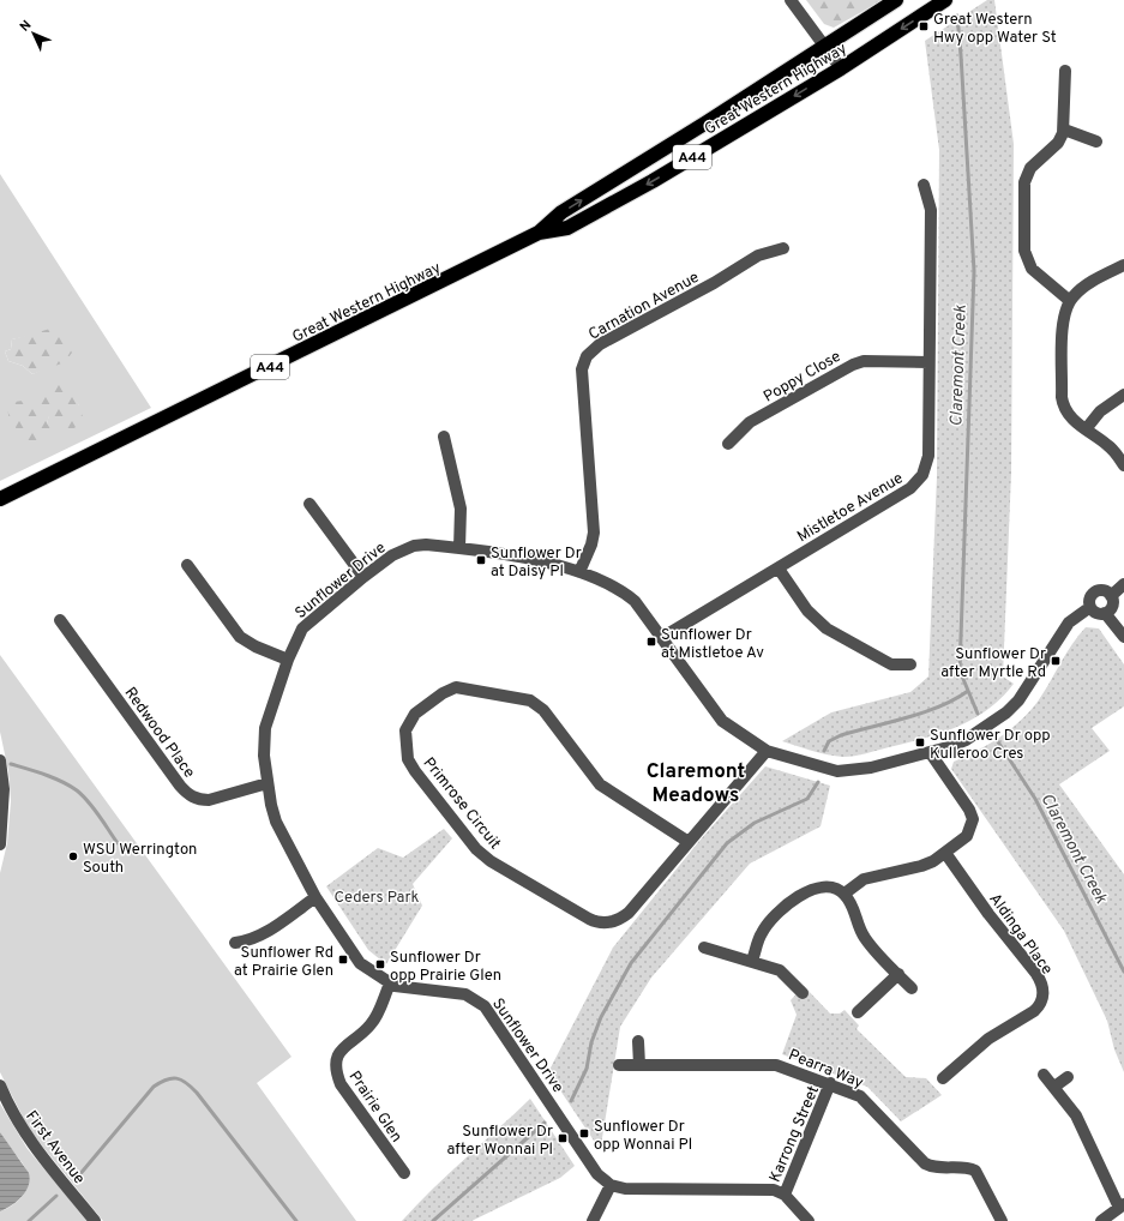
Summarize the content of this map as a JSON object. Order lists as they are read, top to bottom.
{
  "streets": {
    "highway": ["Great Western Highway", "A44"],
    "street": [
      "Carnation Avenue",
      "Poppy Close",
      "Mistletoe Avenue",
      "Sunflower Drive",
      "Redwood Place",
      "Primrose Circuit",
      "Aldinga Place",
      "Pearra Way",
      "Prairie Glen",
      "Karrong Street",
      "First Avenue"
    ]
  },
  "crossings": [
    ["Carnation Avenue", "Sunflower Drive"],
    ["Poppy Close", "Mistletoe Avenue"],
    ["Mistletoe Avenue", "Sunflower Drive"],
    ["Sunflower Drive", "Redwood Place"],
    ["Sunflower Drive", "Primrose Circuit"],
    ["Sunflower Drive", "Prairie Glen"],
    ["Pearra Way", "Karrong Street"]
  ],
  "districts": ["Claremont Meadows"],
  "water": ["Claremont Creek"],
  "parks": ["Ceders Park"],
  "places": {
    "transit": [
      "Great Western Hwy opp Water St",
      "Sunflower Dr at Daisy Pl",
      "Sunflower Dr at Mistletoe Av",
      "Sunflower Dr after Myrtle Rd",
      "Sunflower Dr opp Kulleroo Cres",
      "Sunflower Rd at Prairie Glen",
      "Sunflower Dr opp Prairie Glen",
      "Sunflower Dr opp Wonnai Pl",
      "Sunflower Dr after Wonnai Pl"
    ],
    "other": ["WSU Werrington South"]
  },
  "north": "top left"
}
